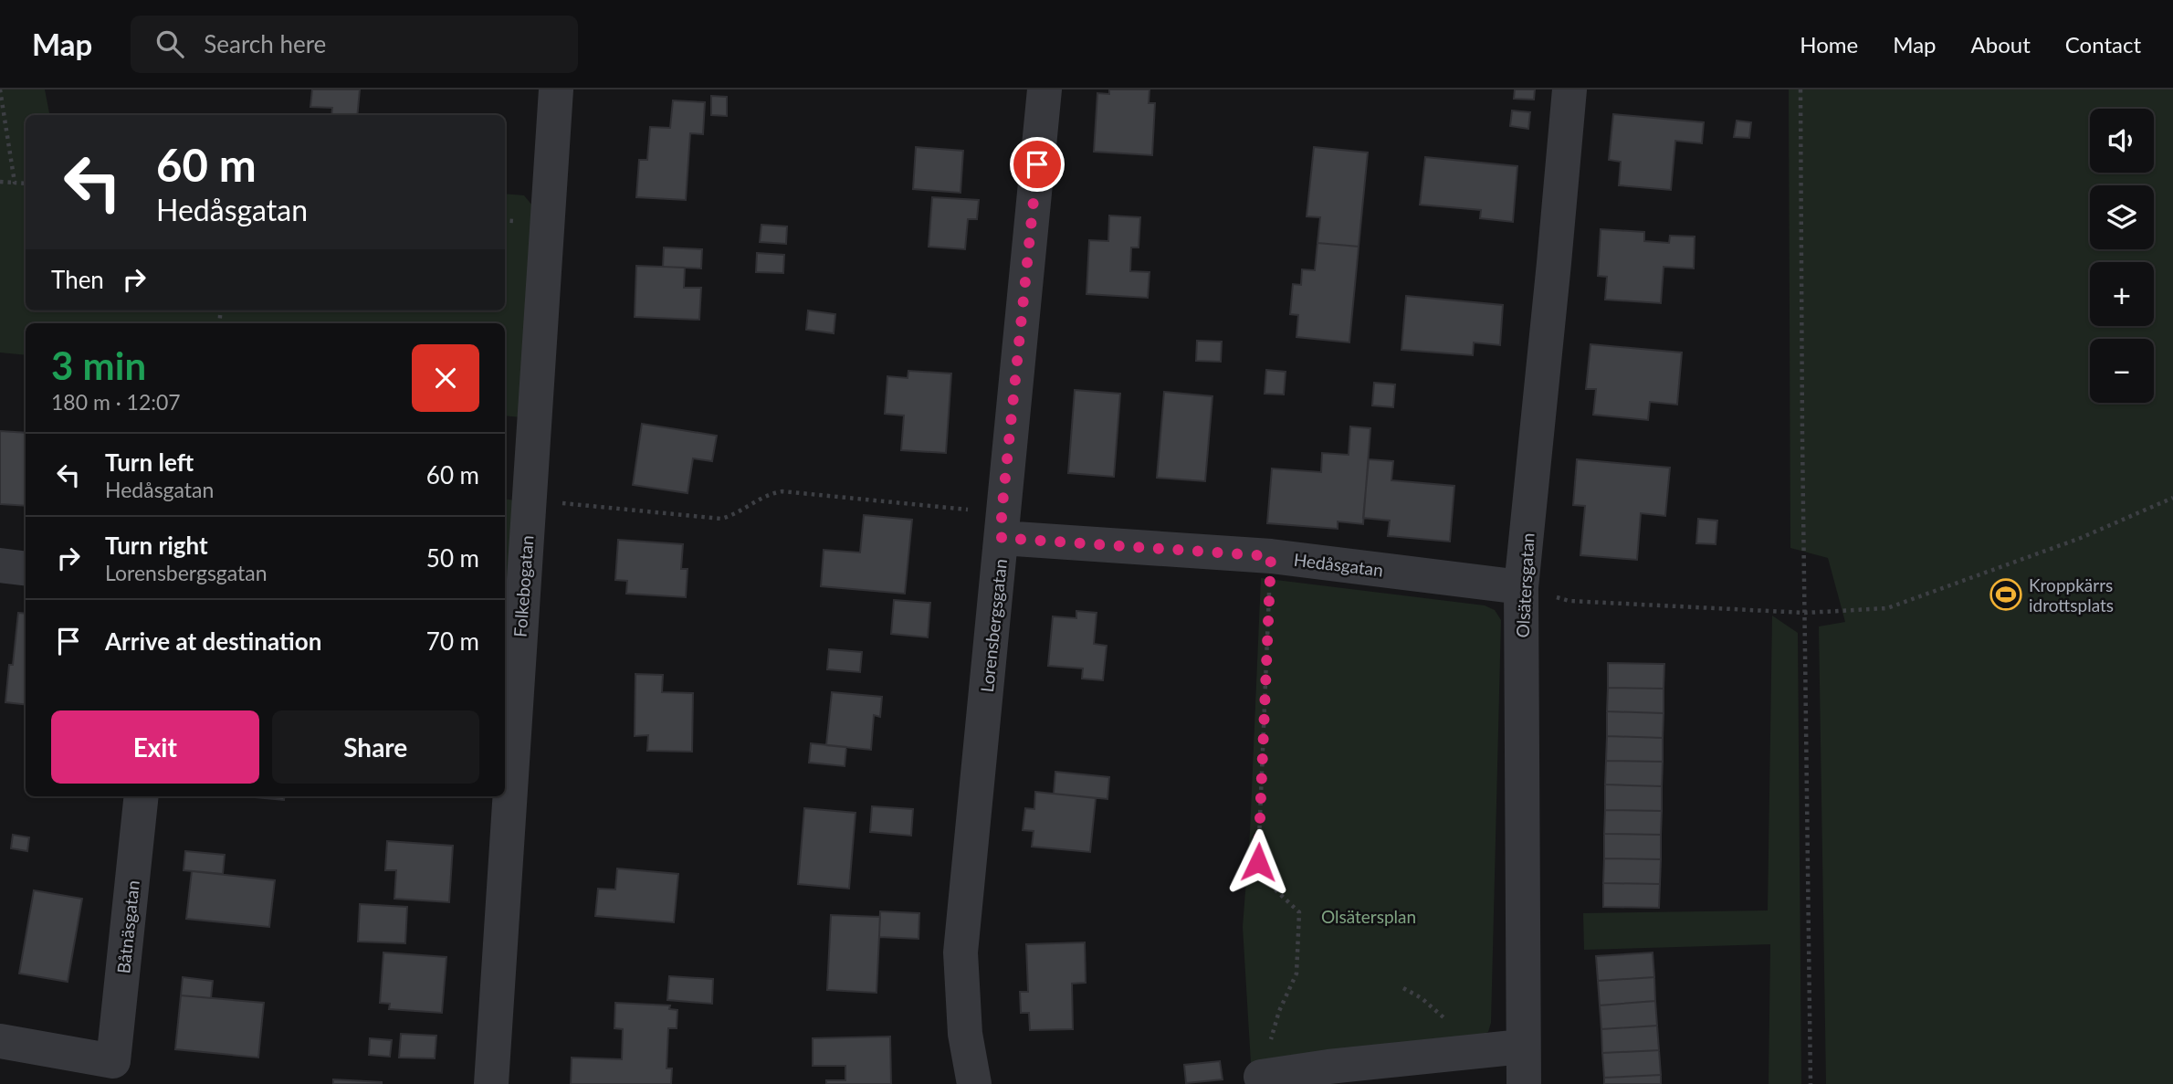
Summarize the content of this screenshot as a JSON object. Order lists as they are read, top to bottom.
{
  "streets": {
    "street": [
      "Hedåsgatan",
      "Olsätersgatan",
      "Folkebogatan",
      "Lorensbergsgatan",
      "Båtnäsgatan"
    ]
  },
  "crossings": [
    ["Hedåsgatan", "Olsätersgatan"],
    ["Hedåsgatan", "Lorensbergsgatan"]
  ],
  "parks": ["Olsätersplan"],
  "places": {
    "sports": ["Kroppkärrs idrottsplats"]
  },
  "page": {
    "header": "Map",
    "search": "Search here",
    "nav": [
      "Home",
      "Map",
      "About",
      "Contact"
    ],
    "map_buttons": ["+", "−"],
    "turn": ["60 m", "Hedåsgatan"],
    "then": "Then",
    "heading": ["3 min", "180 m · 12:07"],
    "list": [
      {
        "name": "Turn left",
        "note": "Hedåsgatan",
        "value": "60 m"
      },
      {
        "name": "Turn right",
        "note": "Lorensbergsgatan",
        "value": "50 m"
      },
      {
        "name": "Arrive at destination",
        "value": "70 m"
      }
    ],
    "buttons": ["Exit", "Share"]
  }
}
